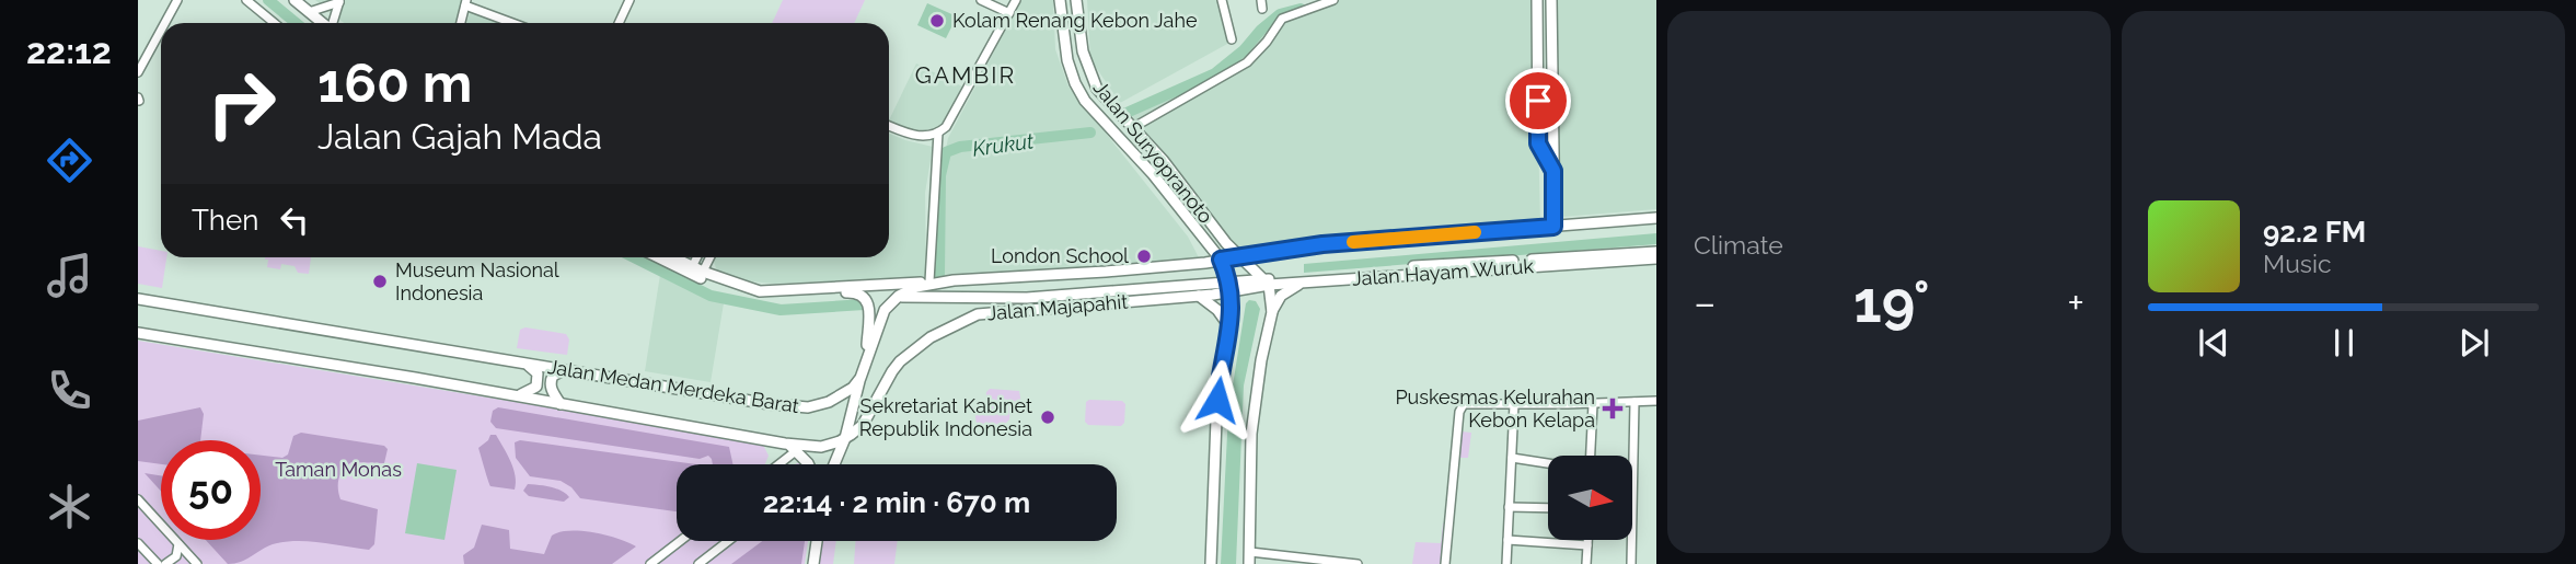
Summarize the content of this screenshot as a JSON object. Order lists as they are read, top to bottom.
{
  "streets": {
    "main road": [
      "Jalan Suryopranoto",
      "Jalan Hayam Wuruk",
      "Jalan Majapahit",
      "Jalan Medan Merdeka Barat"
    ]
  },
  "crossings": [
    ["Jalan Suryopranoto", "Jalan Hayam Wuruk"],
    ["Jalan Hayam Wuruk", "Jalan Majapahit"],
    ["Jalan Majapahit", "Jalan Medan Merdeka Barat"]
  ],
  "districts": ["GAMBIR"],
  "water": ["Krukut"],
  "parks": ["Taman Monas"],
  "places": {
    "other": [
      "Kolam Renang Kebon Jahe",
      "London School",
      "Museum Nasional Indonesia",
      "Sekretariat Kabinet Republik Indonesia"
    ],
    "health": ["Puskesmas Kelurahan Kebon Kelapa"]
  },
  "north": "right",
  "page": {
    "tabs": "22:12",
    "tile": "Climate",
    "turn": ["160 m", "Jalan Gajah Mada"],
    "then": "Then",
    "song": ["92.2 FM", "Music"],
    "heat": ["−", "19°", "+"],
    "limit": "50",
    "trip": "22:14 · 2 min · 670 m"
  }
}
